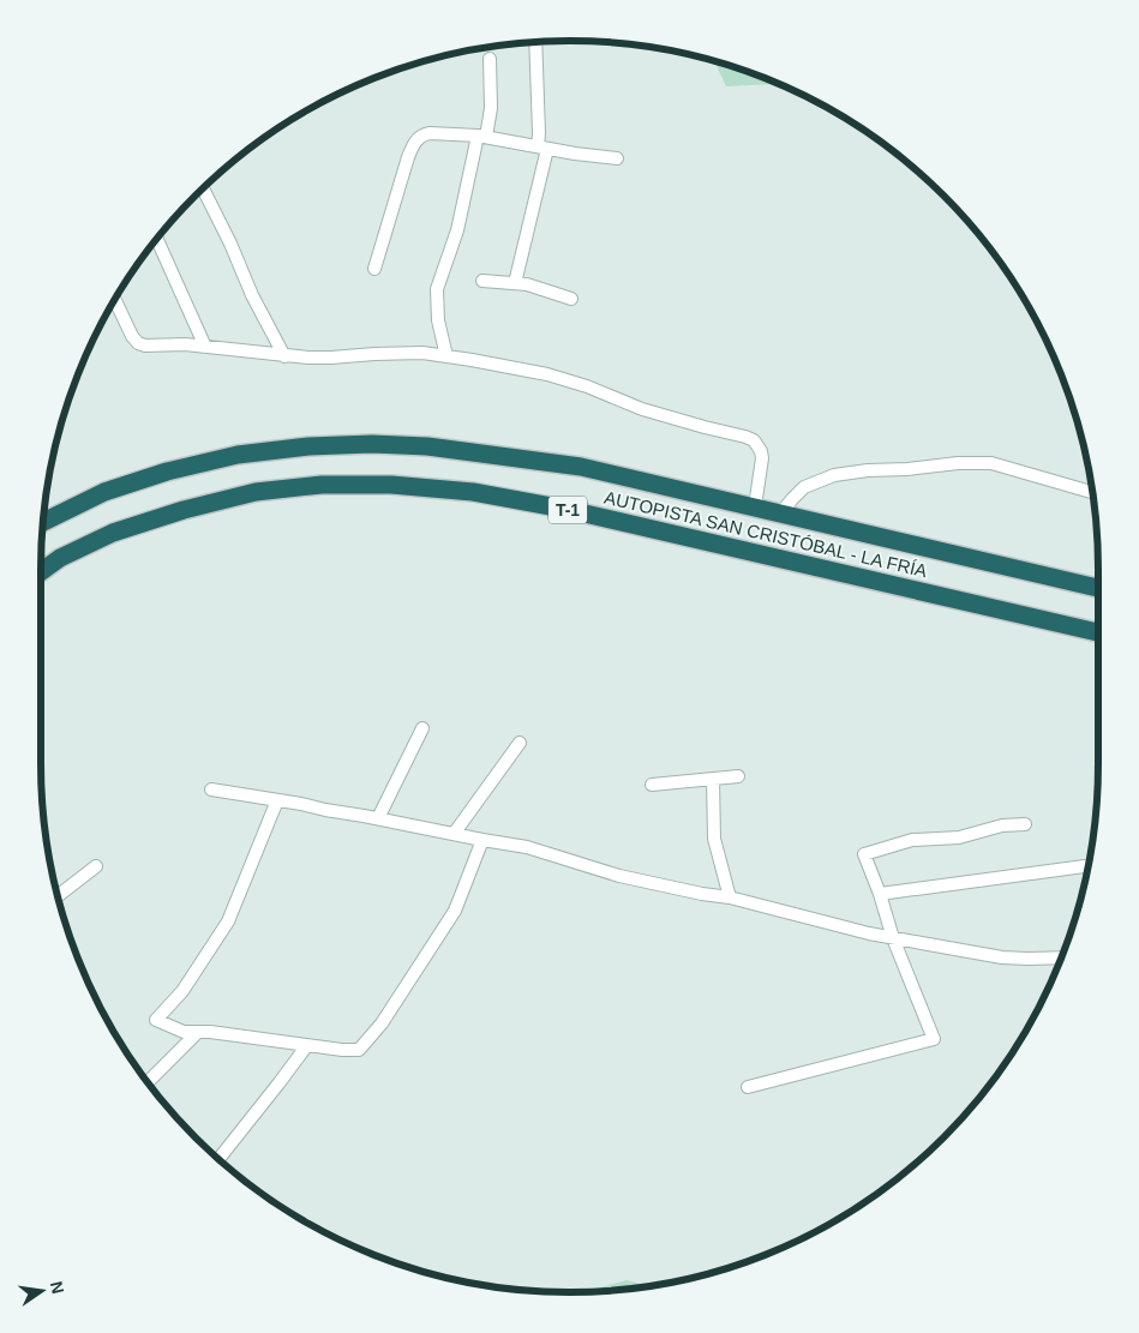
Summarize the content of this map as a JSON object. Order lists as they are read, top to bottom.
{
  "streets": {
    "highway": ["T-1", "AUTOPISTA SAN CRISTÓBAL - LA FRÍA"]
  },
  "north": "right"
}
